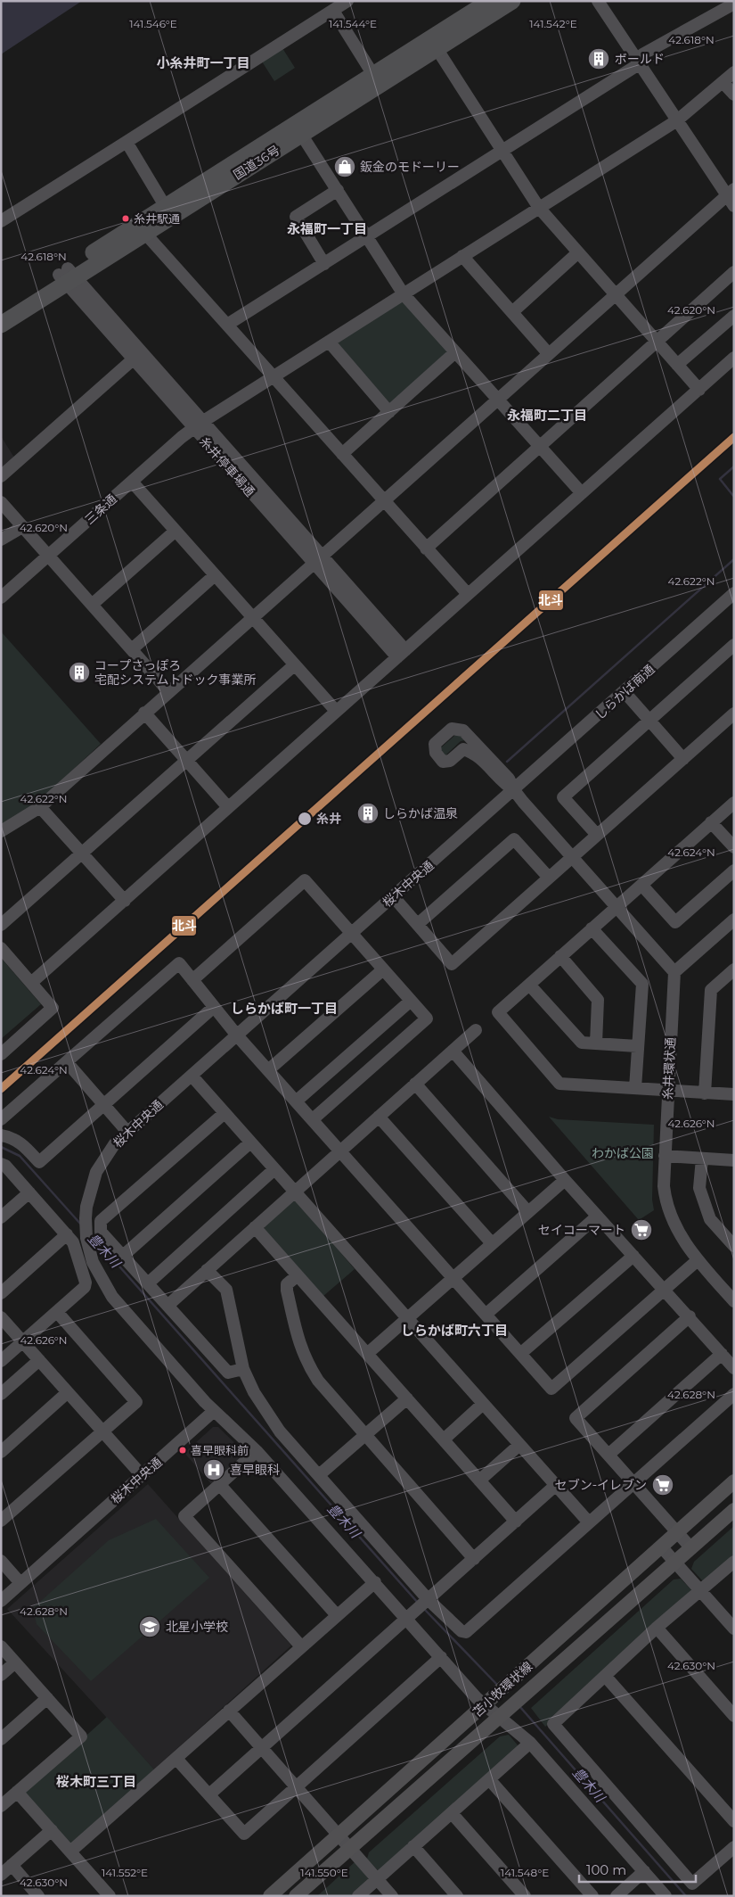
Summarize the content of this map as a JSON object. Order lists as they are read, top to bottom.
{
  "streets": {
    "highway": ["国道36号"],
    "main road": ["苫小牧環状線"],
    "street": [
      "糸井停車場通",
      "三条通",
      "しらかば南通",
      "桜木中央通",
      "糸井環状通"
    ]
  },
  "crossings": [
    ["国道36号", "糸井停車場通"],
    ["糸井停車場通", "三条通"],
    ["しらかば南通", "桜木中央通"]
  ],
  "districts": [
    "小糸井町一丁目",
    "永福町一丁目",
    "永福町二丁目",
    "しらかば町一丁目",
    "しらかば町六丁目",
    "桜木町三丁目"
  ],
  "water": ["豊木川"],
  "parks": ["わかば公園"],
  "places": {
    "building": ["ボールド", "コープさっぽろ 宅配システムトドック事業所", "しらかば温泉"],
    "shop": ["鈑金のモドーリー"],
    "other": ["糸井駅通", "糸井", "喜早眼科前"],
    "supermarket": ["セイコーマート", "セブン-イレブン"],
    "hospital": ["喜早眼科"],
    "school or university": ["北星小学校"]
  },
  "lines": ["transit line 北斗"],
  "scale_bar": "100 m",
  "coordinates": [
    "141.546°E",
    "141.544°E",
    "141.542°E",
    "42.618°N",
    "42.620°N",
    "42.622°N",
    "42.624°N",
    "42.626°N",
    "42.628°N",
    "42.630°N",
    "141.552°E",
    "141.550°E",
    "141.548°E"
  ]
}
